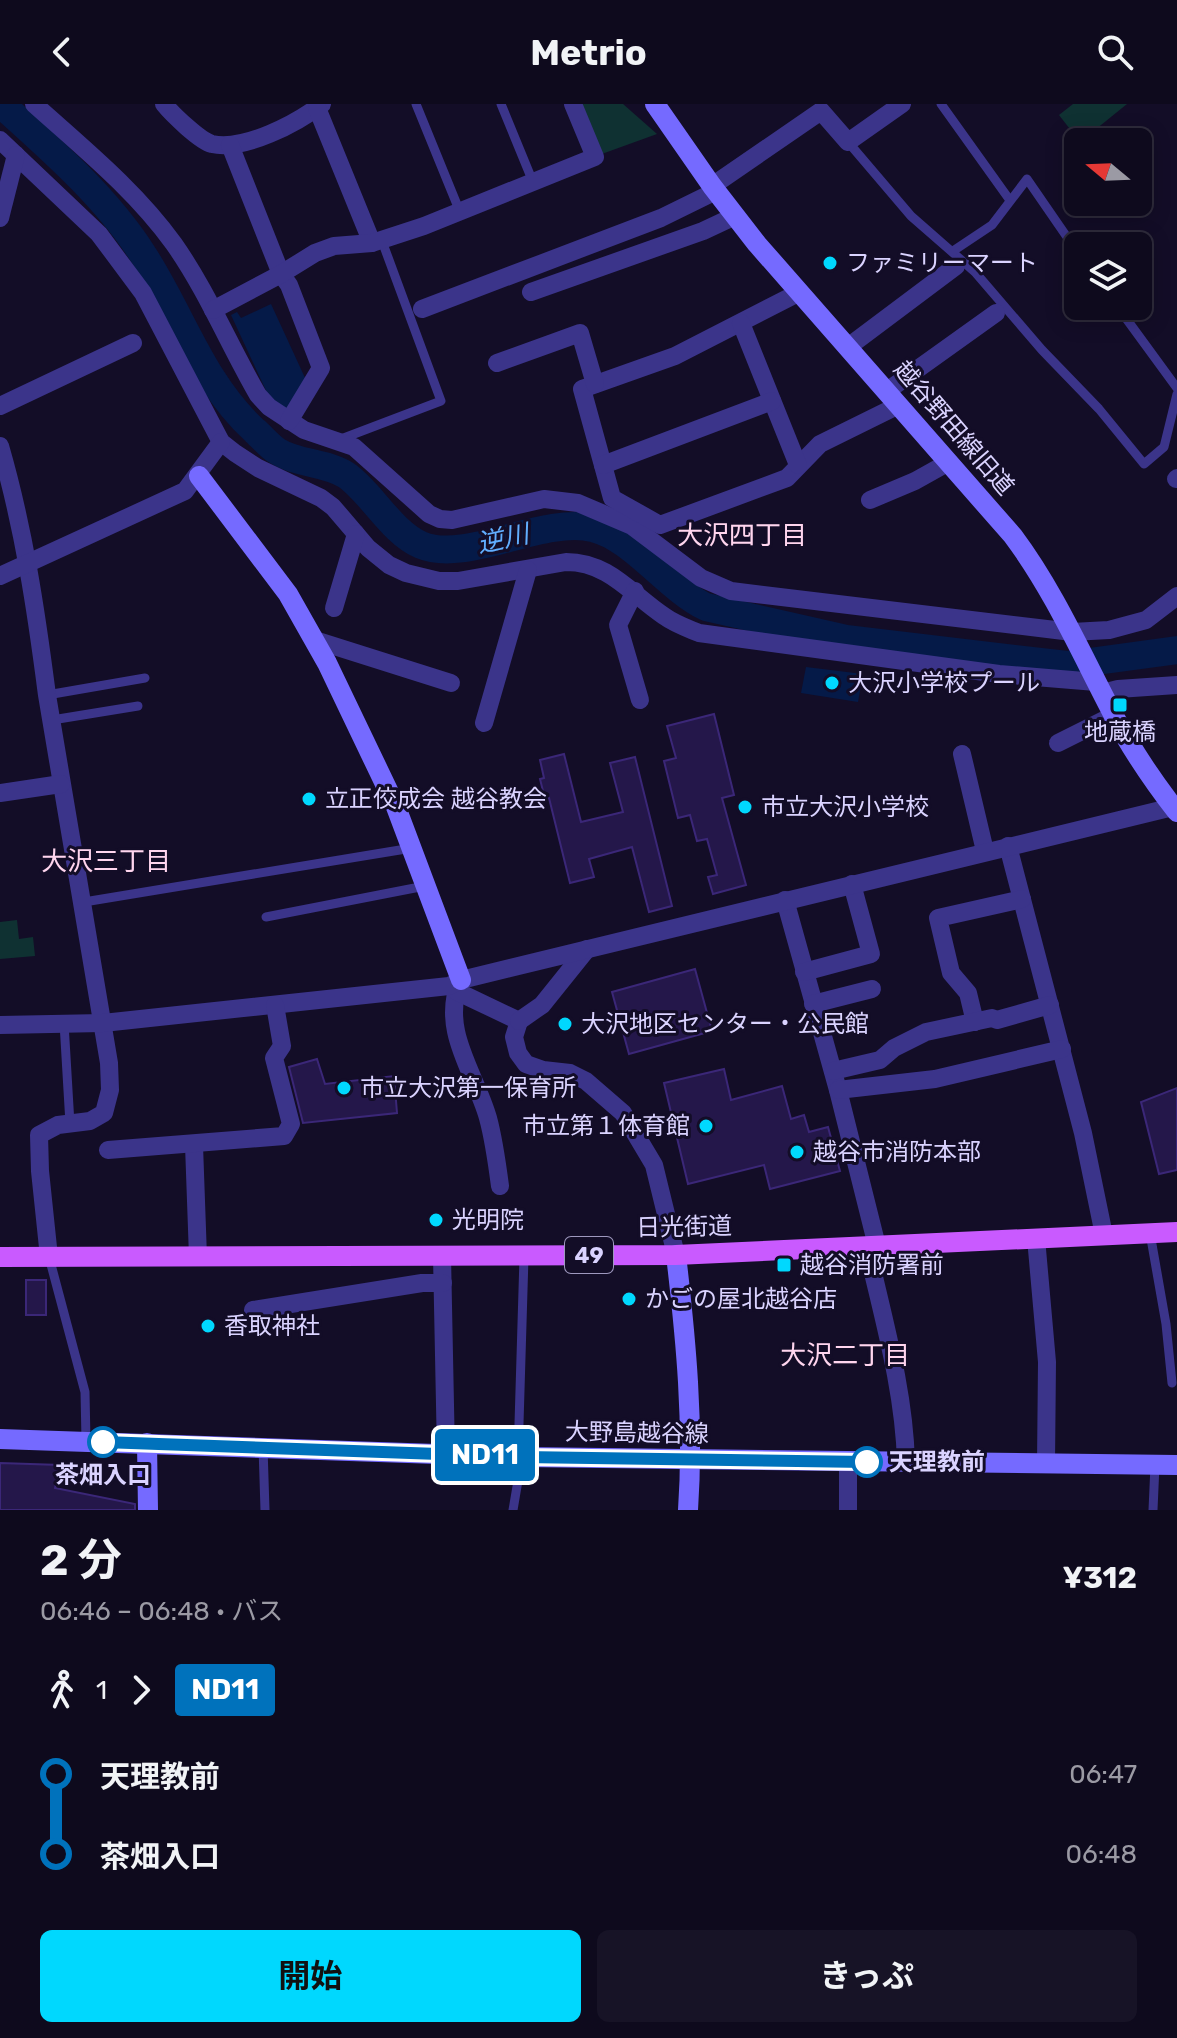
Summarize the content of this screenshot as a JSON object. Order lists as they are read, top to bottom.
{
  "streets": {
    "main road": ["日光街道", "49"],
    "street": ["越谷野田線旧道", "大野島越谷線"]
  },
  "districts": ["大沢四丁目", "大沢三丁目", "大沢二丁目"],
  "water": ["逆川"],
  "places": {
    "other": [
      "ファミリーマート",
      "大沢小学校プール",
      "立正佼成会 越谷教会",
      "市立大沢小学校",
      "大沢地区センター・公民館",
      "市立大沢第一保育所",
      "市立第１体育館",
      "越谷市消防本部",
      "光明院",
      "かごの屋北越谷店",
      "香取神社",
      "茶畑入口",
      "天理教前"
    ],
    "transit": ["地蔵橋", "越谷消防署前"]
  },
  "lines": ["bus line ND11"],
  "north": "left",
  "page": {
    "header": "Metrio",
    "on_map": "ND11",
    "heading": ["2 分", "06:46 – 06:48 · バス", "¥312"],
    "legs": ["1", "ND11"],
    "list": [
      {
        "name": "天理教前",
        "value": "06:47"
      },
      {
        "name": "茶畑入口",
        "value": "06:48"
      }
    ],
    "buttons": ["開始", "きっぷ"]
  }
}
